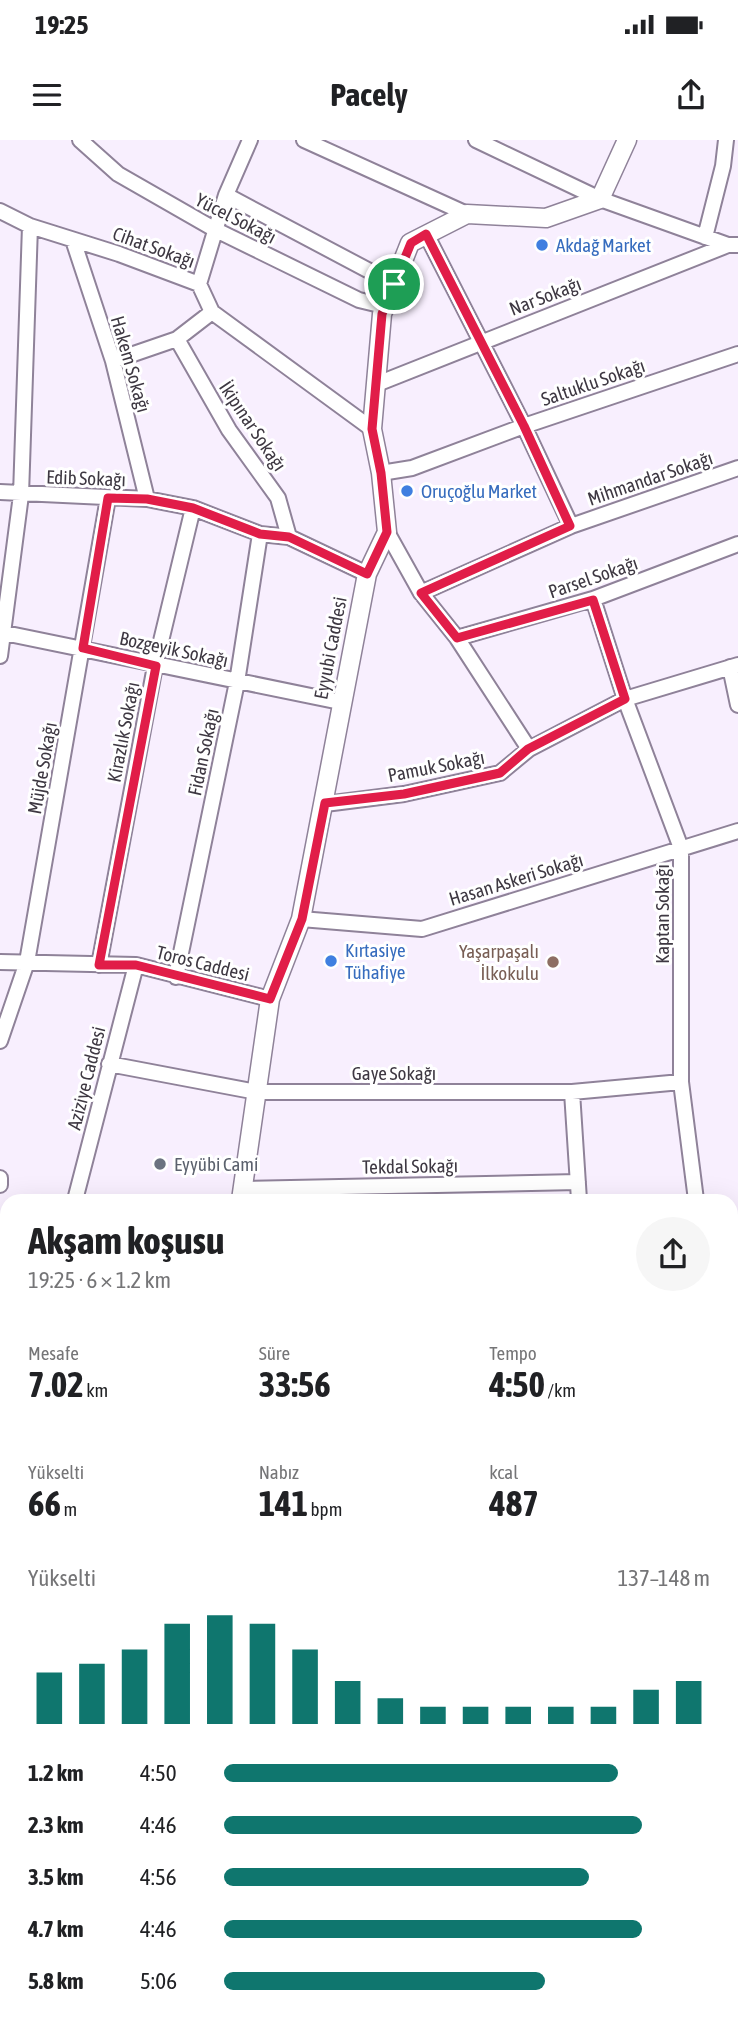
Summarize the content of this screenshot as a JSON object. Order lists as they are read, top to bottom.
{
  "streets": {
    "street": [
      "Yücel Sokağı",
      "Cihat Sokağı",
      "Nar Sokağı",
      "Hakem Sokağı",
      "Saltuklu Sokağı",
      "İkipınar Sokağı",
      "Edib Sokağı",
      "Mihmandar Sokağı",
      "Parsel Sokağı",
      "Eyyubi Caddesi",
      "Bozgeyik Sokağı",
      "Kirazlık Sokağı",
      "Fidan Sokağı",
      "Pamuk Sokağı",
      "Müjde Sokağı",
      "Hasan Askeri Sokağı",
      "Kaptan Sokağı",
      "Toros Caddesi",
      "Gaye Sokağı",
      "Aziziye Caddesi",
      "Tekdal Sokağı"
    ]
  },
  "crossings": [
    ["Cihat Sokağı", "Hakem Sokağı"],
    ["Hakem Sokağı", "Edib Sokağı"],
    ["İkipınar Sokağı", "Edib Sokağı"],
    ["Edib Sokağı", "Eyyubi Caddesi"],
    ["Edib Sokağı", "Kirazlık Sokağı"],
    ["Edib Sokağı", "Fidan Sokağı"],
    ["Edib Sokağı", "Müjde Sokağı"],
    ["Parsel Sokağı", "Kaptan Sokağı"],
    ["Eyyubi Caddesi", "Bozgeyik Sokağı"],
    ["Eyyubi Caddesi", "Pamuk Sokağı"],
    ["Eyyubi Caddesi", "Hasan Askeri Sokağı"],
    ["Eyyubi Caddesi", "Toros Caddesi"],
    ["Eyyubi Caddesi", "Gaye Sokağı"],
    ["Bozgeyik Sokağı", "Kirazlık Sokağı"],
    ["Bozgeyik Sokağı", "Fidan Sokağı"],
    ["Bozgeyik Sokağı", "Müjde Sokağı"],
    ["Kirazlık Sokağı", "Toros Caddesi"],
    ["Fidan Sokağı", "Toros Caddesi"],
    ["Pamuk Sokağı", "Kaptan Sokağı"],
    ["Müjde Sokağı", "Toros Caddesi"],
    ["Hasan Askeri Sokağı", "Kaptan Sokağı"],
    ["Kaptan Sokağı", "Gaye Sokağı"],
    ["Toros Caddesi", "Aziziye Caddesi"],
    ["Gaye Sokağı", "Aziziye Caddesi"]
  ],
  "places": [
    "Akdağ Market",
    "Oruçoğlu Market",
    "Kırtasiye Tühafiye",
    "Yaşarpaşalı İlkokulu",
    "Eyyübi Cami"
  ],
  "page": {
    "status": "19:25",
    "header": "Pacely",
    "heading": ["Akşam koşusu", "19:25 · 6 × 1.2 km"],
    "stats": [
      ["Mesafe", "7.02 km"],
      ["Süre", "33:56"],
      ["Tempo", "4:50 /km"],
      ["Yükselti", "66 m"],
      ["Nabız", "141 bpm"],
      ["kcal", "487"]
    ],
    "chart": ["Yükselti", "137–148 m"],
    "list": [
      {
        "name": "1.2 km",
        "note": "4:50"
      },
      {
        "name": "2.3 km",
        "note": "4:46"
      },
      {
        "name": "3.5 km",
        "note": "4:56"
      },
      {
        "name": "4.7 km",
        "note": "4:46"
      },
      {
        "name": "5.8 km",
        "note": "5:06"
      }
    ]
  }
}
